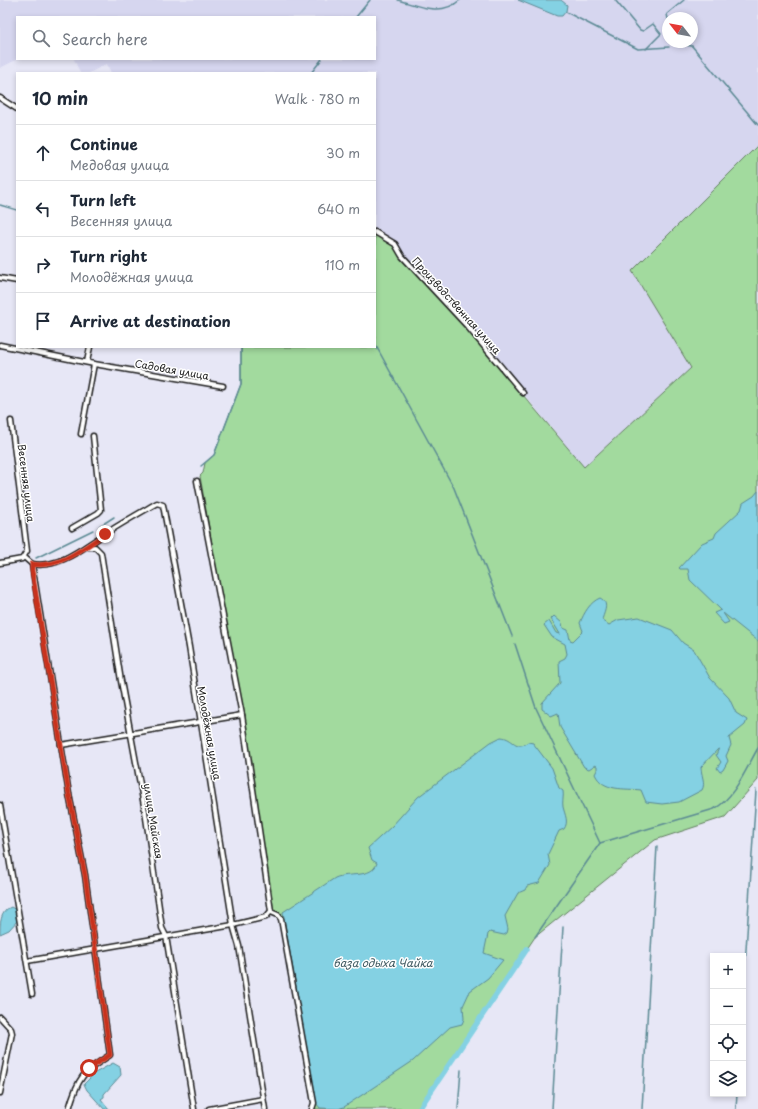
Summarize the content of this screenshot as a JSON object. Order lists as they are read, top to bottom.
{
  "streets": {
    "street": [
      "Производственная улица",
      "Садовая улица",
      "Весенняя улица",
      "Молодёжная улица",
      "улица Майская"
    ]
  },
  "crossings": [
    ["Молодёжная улица", "улица Майская"]
  ],
  "water": ["база одыха Чайка"],
  "north": "top left",
  "page": {
    "search": "Search here",
    "heading": ["10 min", "Walk · 780 m"],
    "list": [
      ["Continue", "Медовая улица", "30 m"],
      ["Turn left", "Весенняя улица", "640 m"],
      ["Turn right", "Молодёжная улица", "110 m"],
      "Arrive at destination"
    ],
    "map_buttons": ["+", "−"]
  }
}
